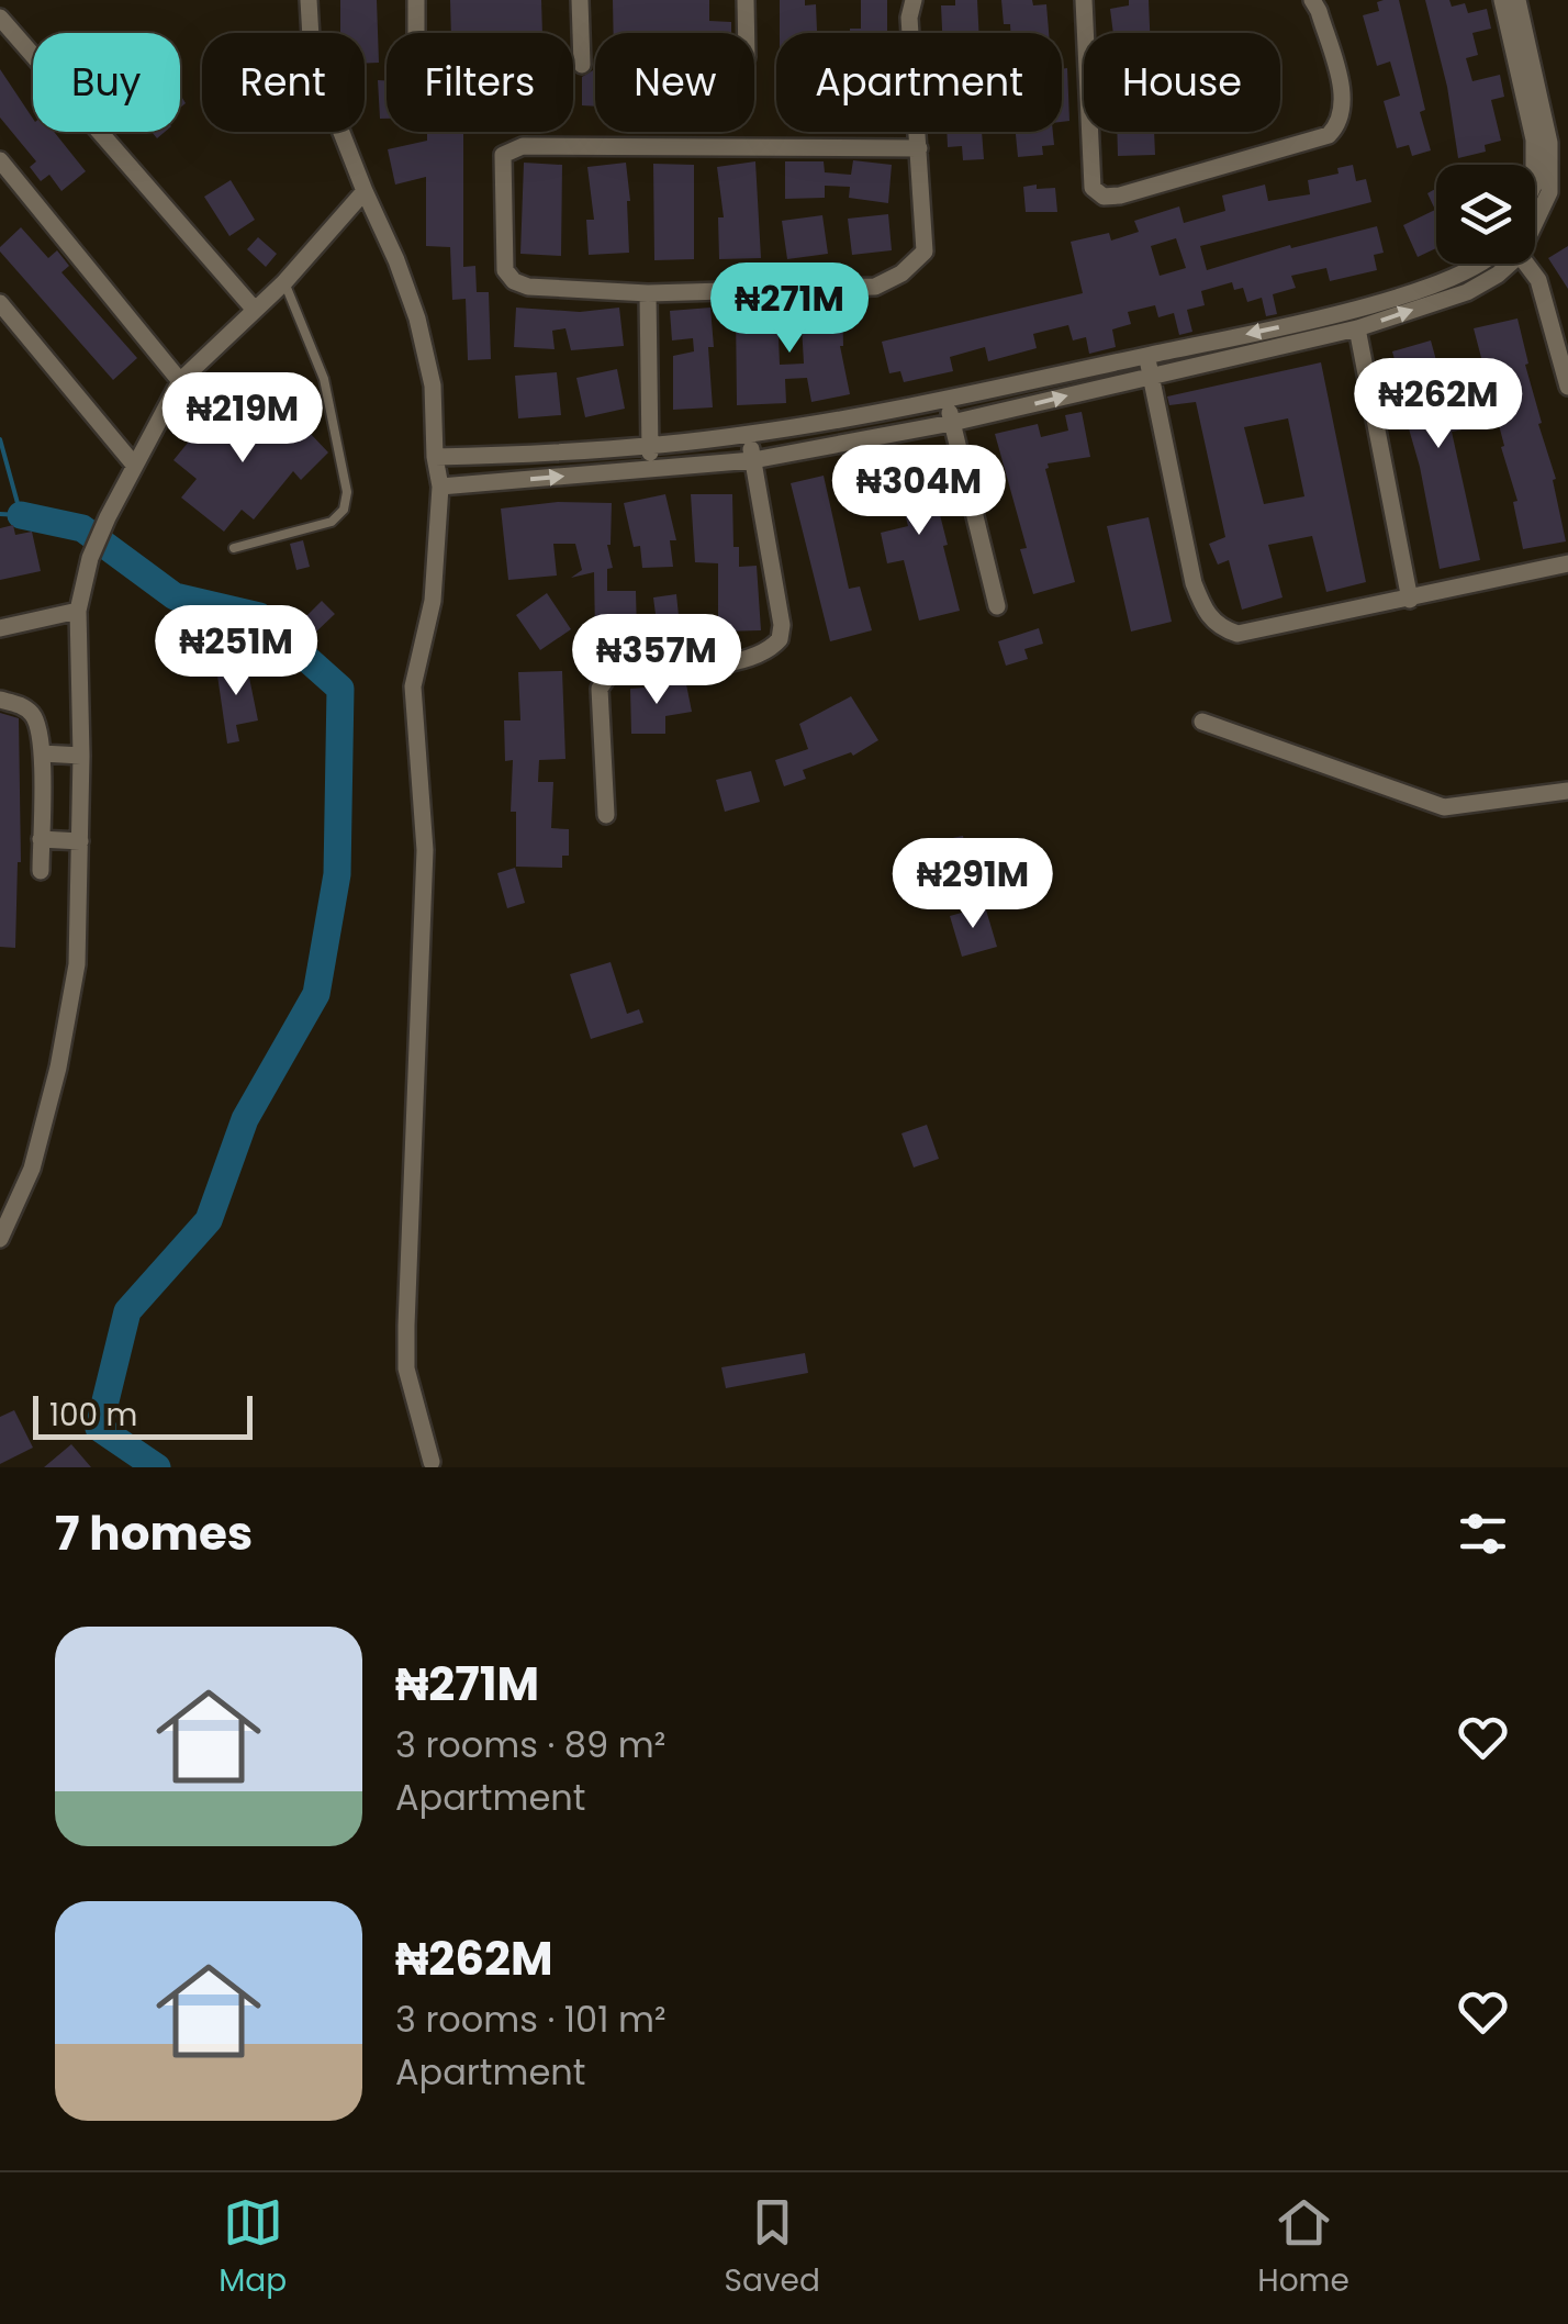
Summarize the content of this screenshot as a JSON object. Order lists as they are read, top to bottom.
{
  "scale_bar": "100 m",
  "page": {
    "chip": [
      "Buy",
      "Rent",
      "Filters",
      "New",
      "Apartment",
      "House"
    ],
    "price": [
      "₦271M",
      "₦262M",
      "₦219M",
      "₦304M",
      "₦251M",
      "₦357M",
      "₦291M"
    ],
    "scale": "100 m",
    "heading": "7 homes",
    "list": [
      {
        "name": "₦271M",
        "note": "3 rooms · 89 m² · Apartment"
      },
      {
        "name": "₦262M",
        "note": "3 rooms · 101 m² · Apartment"
      }
    ],
    "tabs": ["Map", "Saved", "Home"]
  }
}
